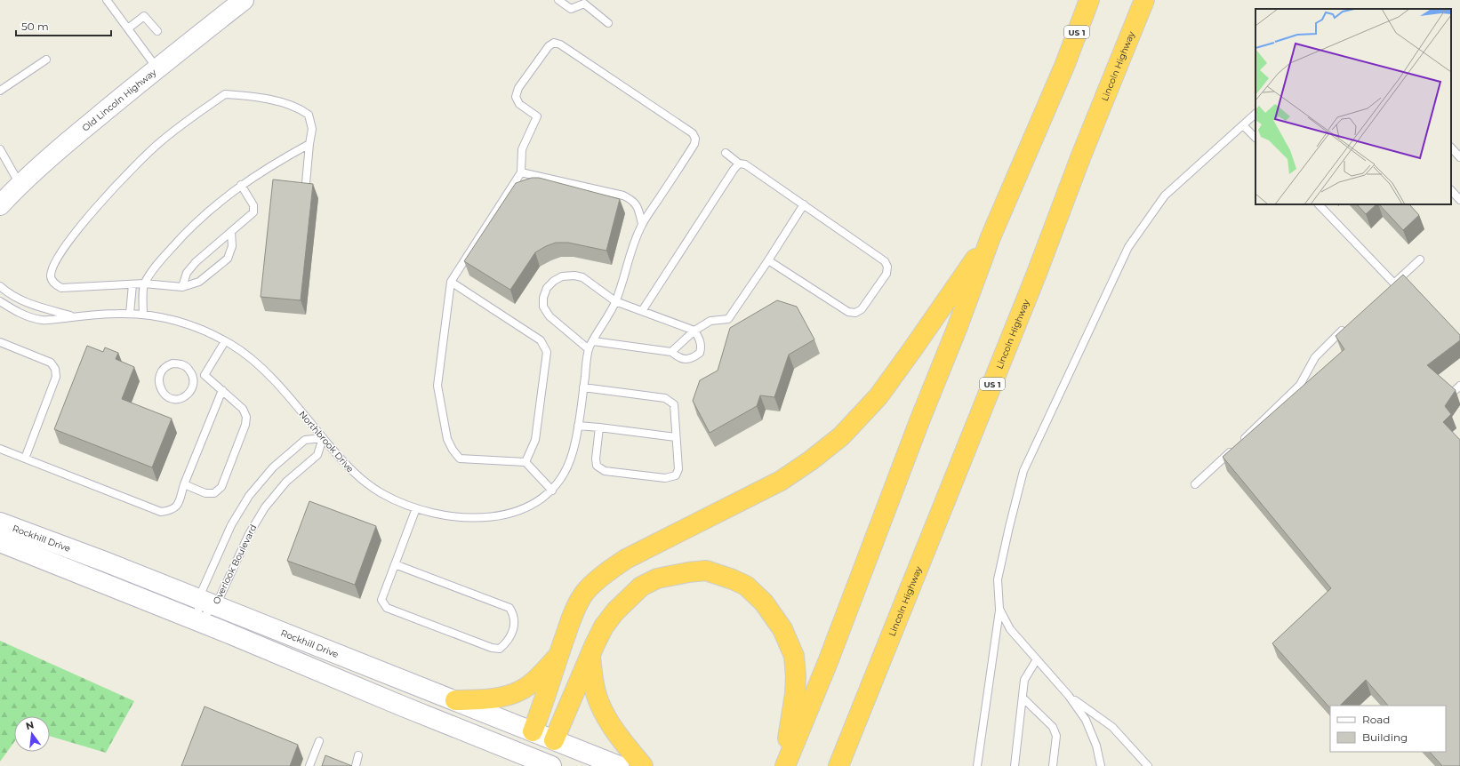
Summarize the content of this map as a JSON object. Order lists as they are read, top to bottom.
{
  "streets": {
    "highway": ["US 1", "Lincoln Highway"],
    "main road": ["Old Lincoln Highway", "Rockhill Drive"],
    "lane": ["Northbrook Drive", "Overlook Boulevard"]
  },
  "crossings": [
    ["Northbrook Drive", "Overlook Boulevard"],
    ["Rockhill Drive", "Overlook Boulevard"]
  ],
  "legend": ["Road", "Building"],
  "scale_bar": "50 m",
  "north": "top"
}
